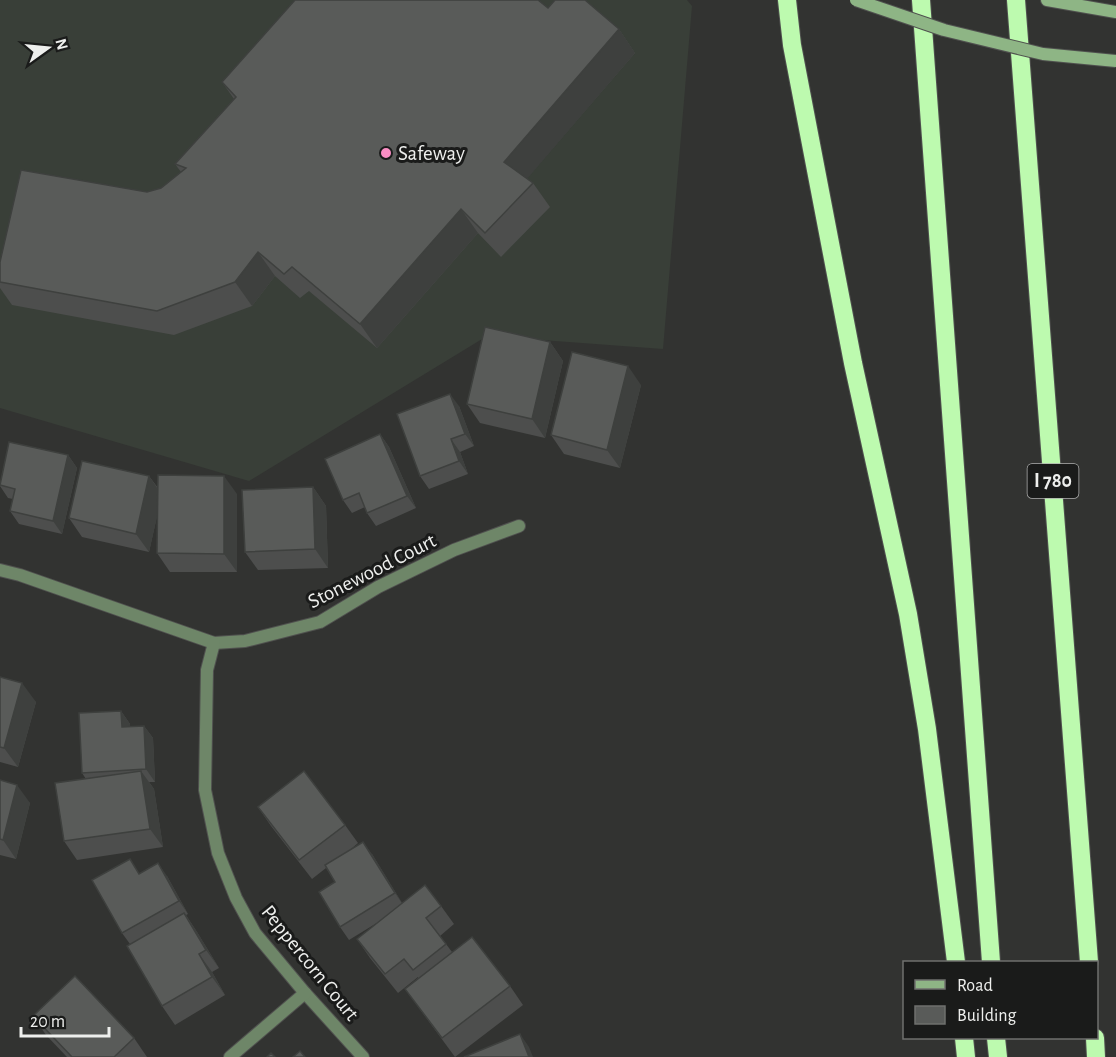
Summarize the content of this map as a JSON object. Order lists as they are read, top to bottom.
{
  "streets": {
    "highway": ["I 780"],
    "street": ["Stonewood Court", "Peppercorn Court"]
  },
  "crossings": [
    ["Stonewood Court", "Peppercorn Court"]
  ],
  "places": ["Safeway"],
  "legend": ["Road", "Building"],
  "scale_bar": "20 m",
  "north": "right"
}
